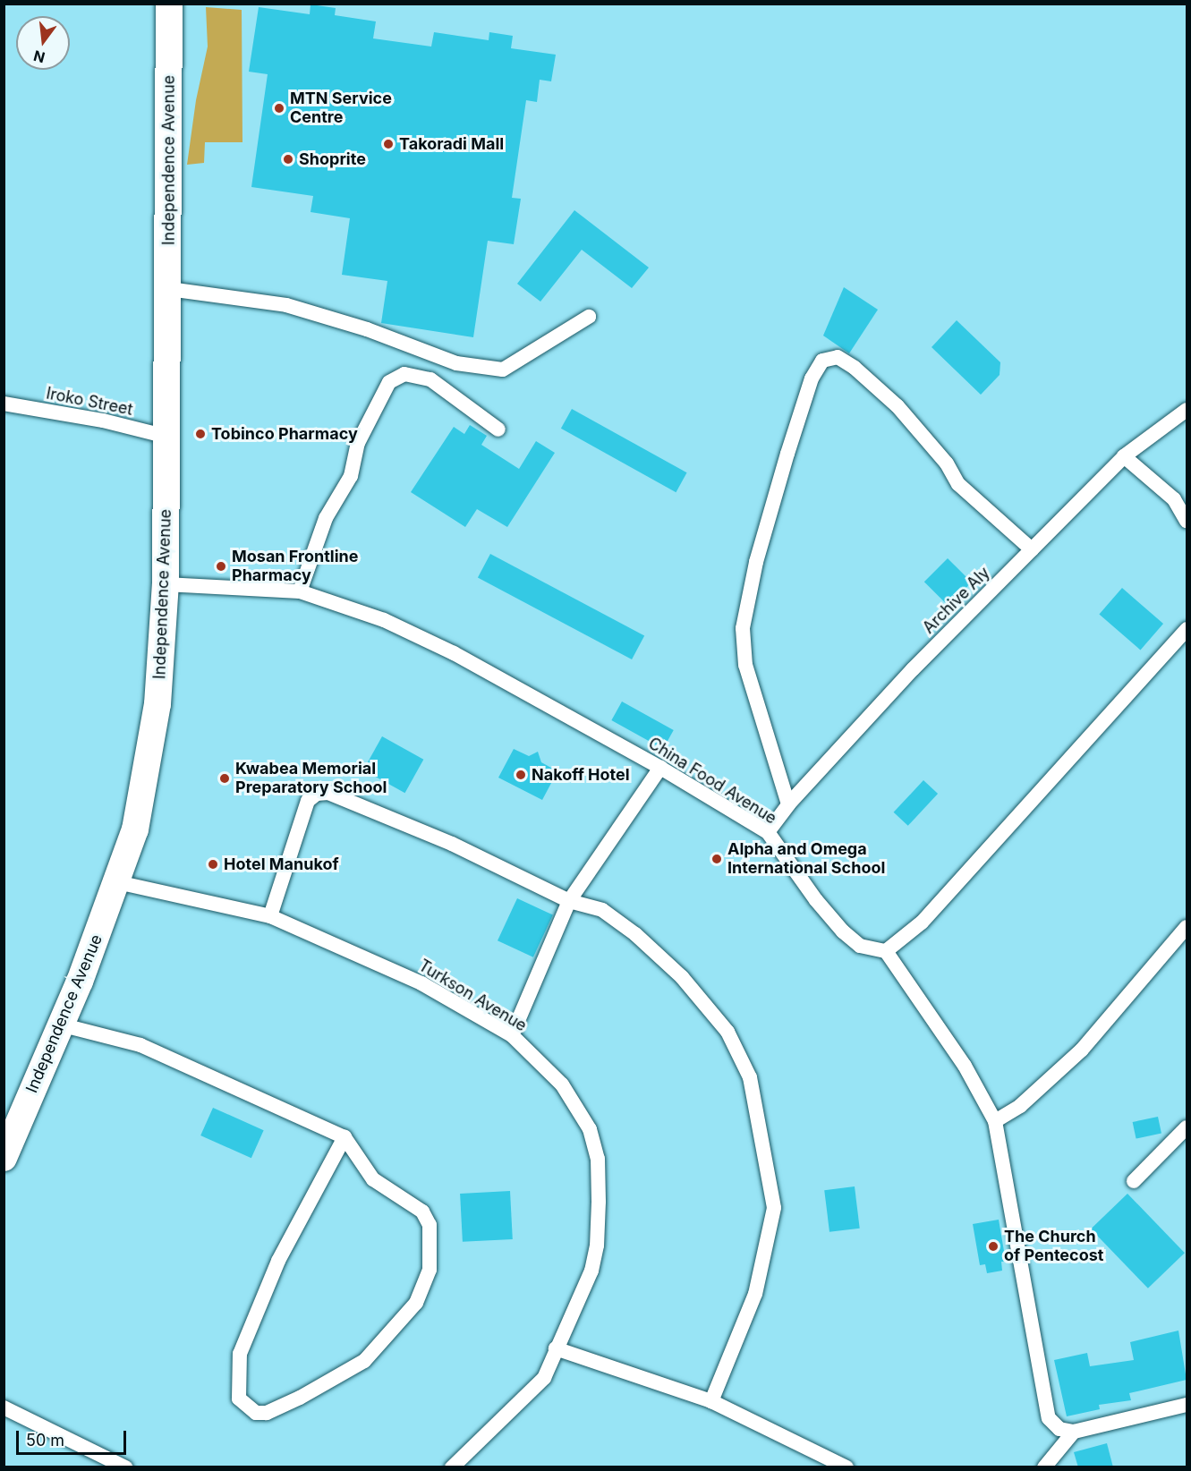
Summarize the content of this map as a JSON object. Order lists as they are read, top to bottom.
{
  "streets": {
    "highway": ["Independence Avenue"],
    "street": [
      "Iroko Street",
      "Archive Aly",
      "China Food Avenue",
      "Turkson Avenue"
    ]
  },
  "crossings": [
    ["Independence Avenue", "Iroko Street"],
    ["Independence Avenue", "China Food Avenue"],
    ["Independence Avenue", "Turkson Avenue"],
    ["Archive Aly", "China Food Avenue"]
  ],
  "places": [
    "MTN Service Centre",
    "Takoradi Mall",
    "Shoprite",
    "Tobinco Pharmacy",
    "Mosan Frontline Pharmacy",
    "Nakoff Hotel",
    "Kwabea Memorial Preparatory School",
    "Alpha and Omega International School",
    "Hotel Manukof",
    "The Church of Pentecost"
  ],
  "scale_bar": "50 m",
  "north": "bottom"
}
